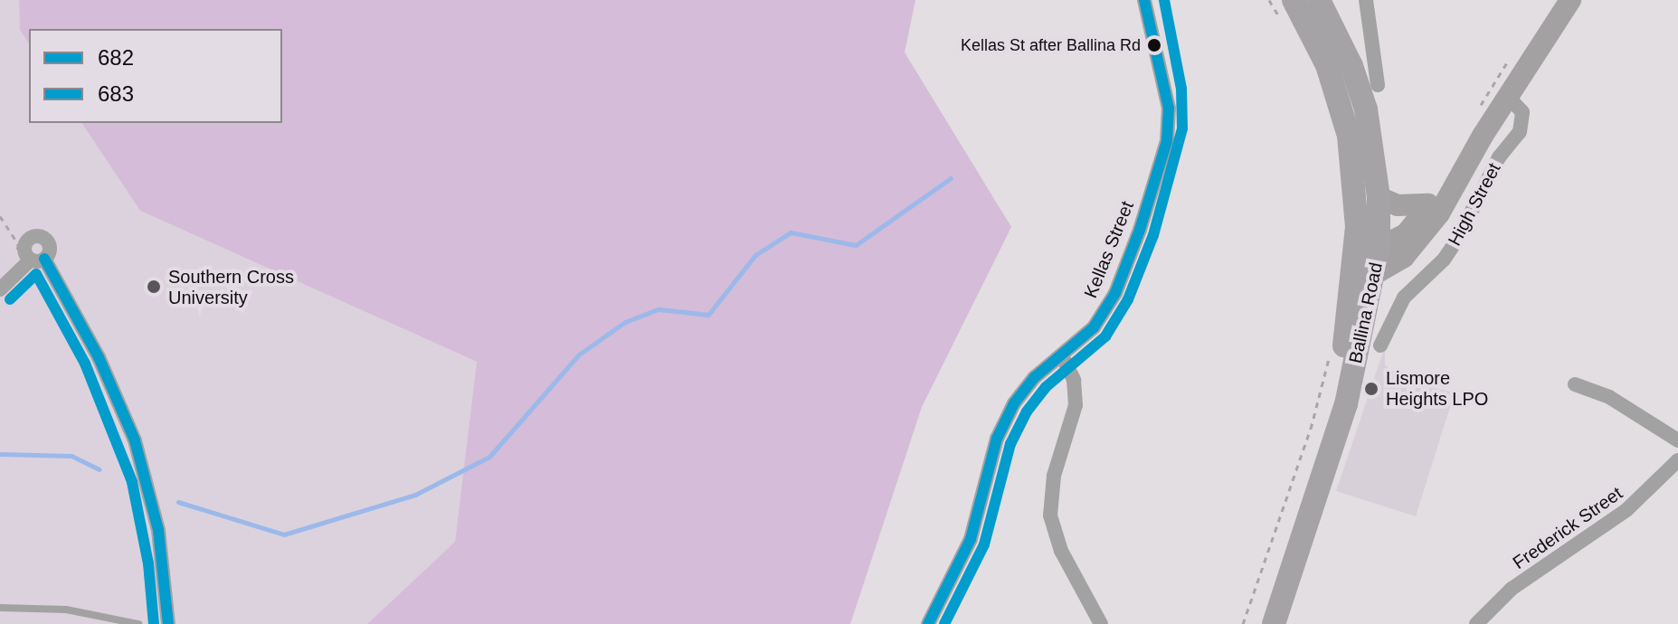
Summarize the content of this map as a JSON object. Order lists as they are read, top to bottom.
{
  "streets": {
    "main road": ["Ballina Road"],
    "street": ["High Street", "Kellas Street", "Frederick Street"]
  },
  "places": ["Kellas St after Ballina Rd", "Southern Cross University", "Lismore Heights LPO"],
  "lines": ["transit line 682", "transit line 683"],
  "legend": ["682", "683"]
}
